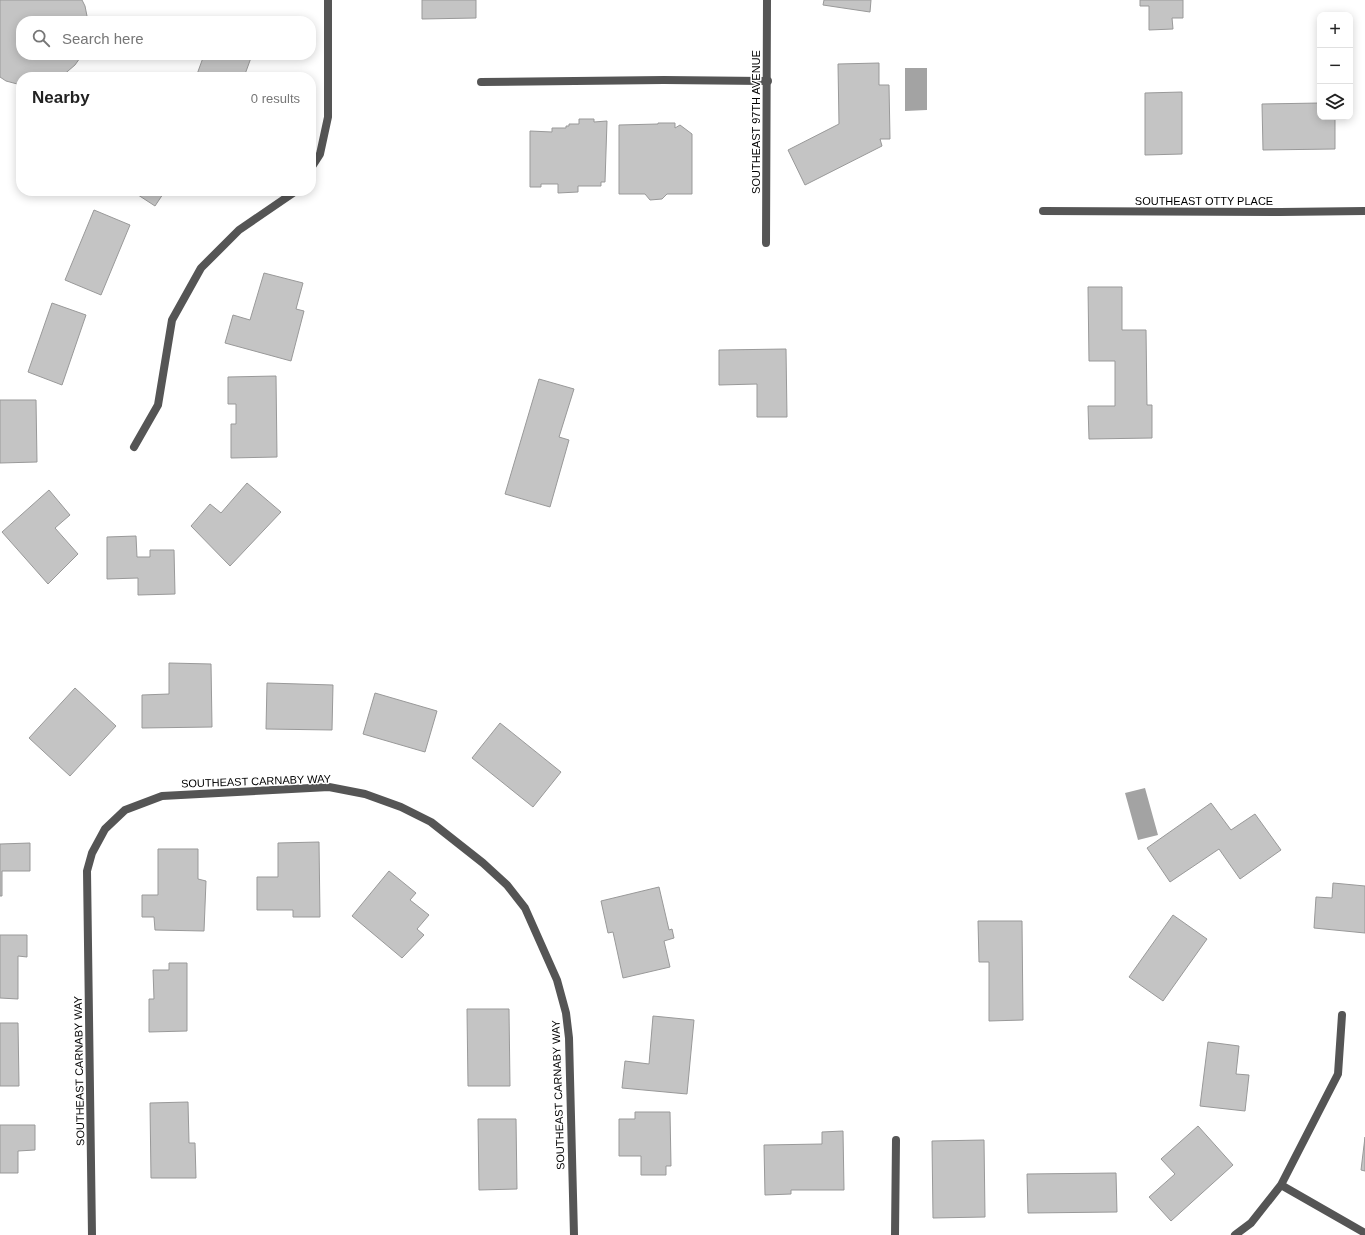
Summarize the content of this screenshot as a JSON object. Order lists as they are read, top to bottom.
{
  "streets": {
    "street": ["SOUTHEAST 97TH AVENUE", "SOUTHEAST OTTY PLACE", "SOUTHEAST CARNABY WAY"]
  },
  "page": {
    "map_buttons": ["+", "−"],
    "search": "Search here",
    "heading": ["Nearby", "0 results"]
  }
}
